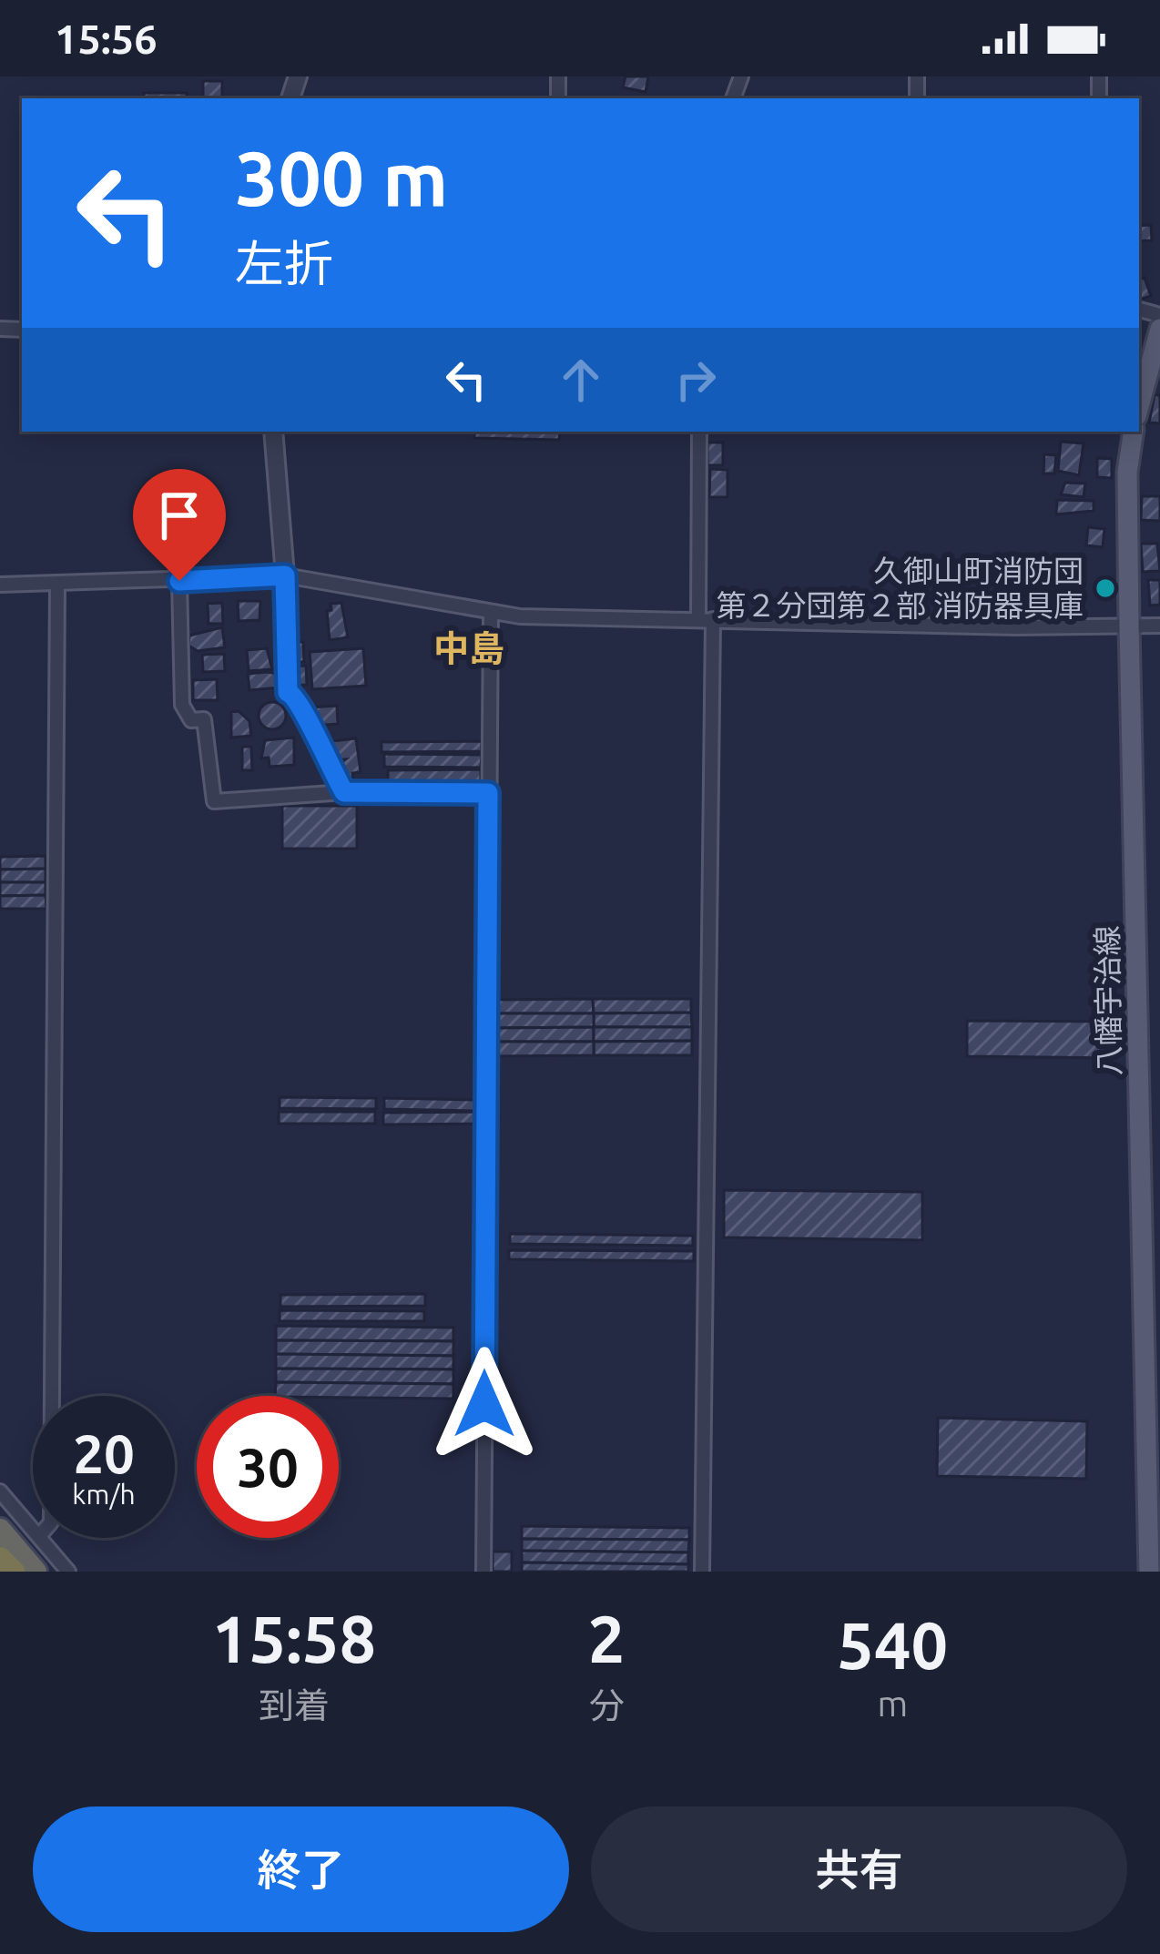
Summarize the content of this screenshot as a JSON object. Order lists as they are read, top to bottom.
{
  "streets": {
    "main road": ["八幡宇治線"]
  },
  "districts": ["中島"],
  "places": ["久御山町消防団 第２分団第２部 消防器具庫"],
  "page": {
    "status": "15:56",
    "turn": ["300 m", "左折"],
    "speed": "20 km/h",
    "limit": "30",
    "eta": [
      "15:58",
      "到着",
      "2",
      "分",
      "540",
      "m"
    ],
    "buttons": ["終了", "共有"]
  }
}
